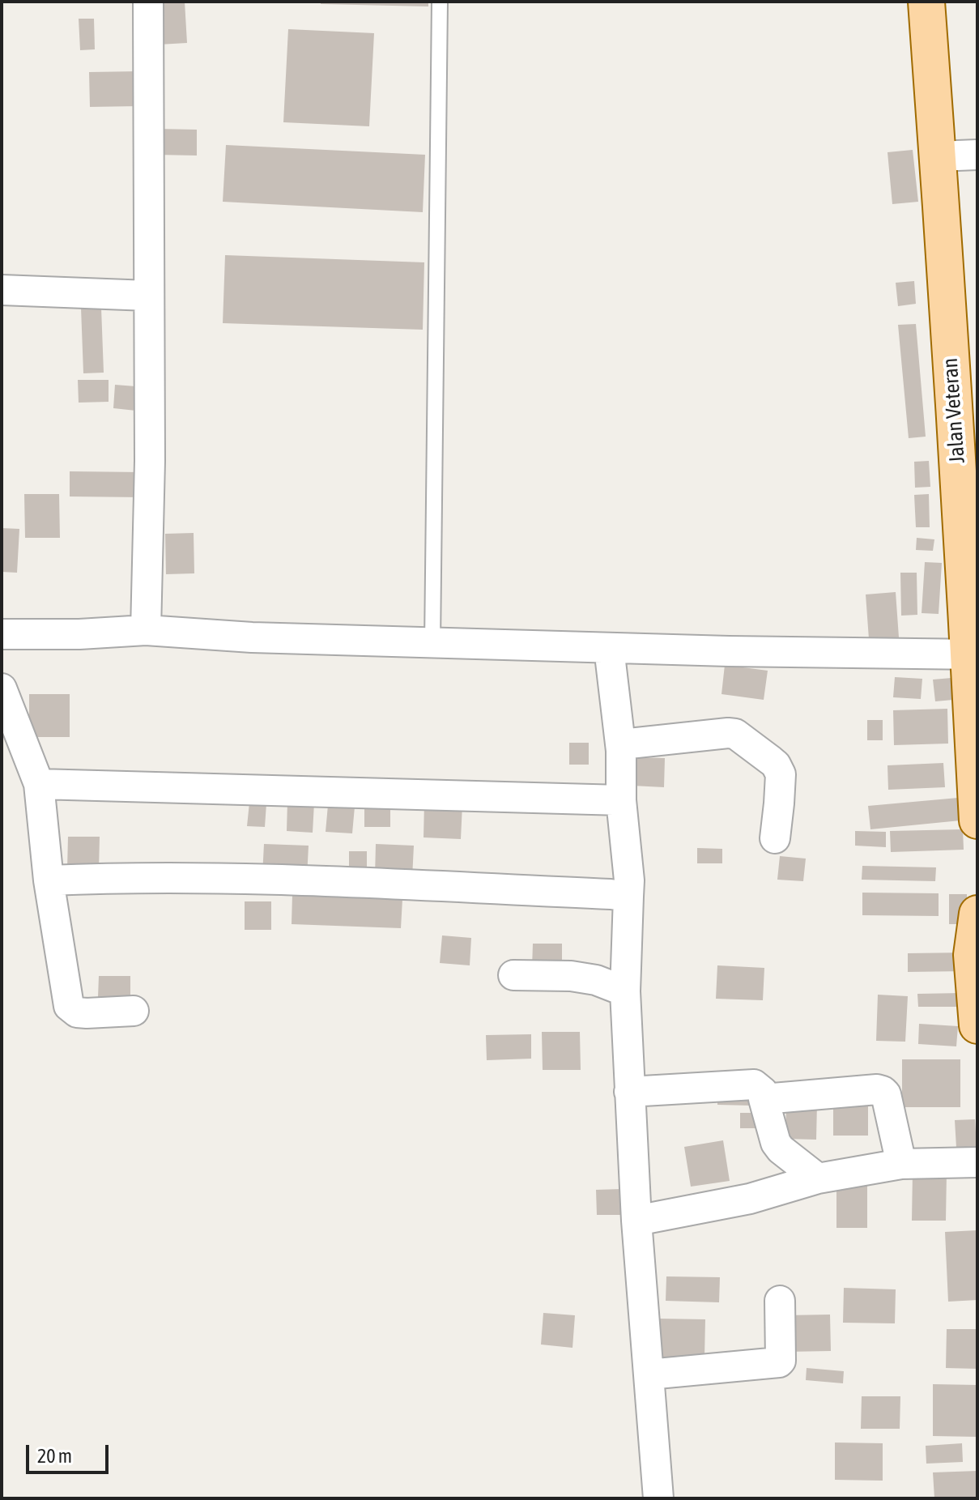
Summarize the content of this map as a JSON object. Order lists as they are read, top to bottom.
{
  "streets": {
    "main road": ["Jalan Veteran"]
  },
  "scale_bar": "20 m"
}
